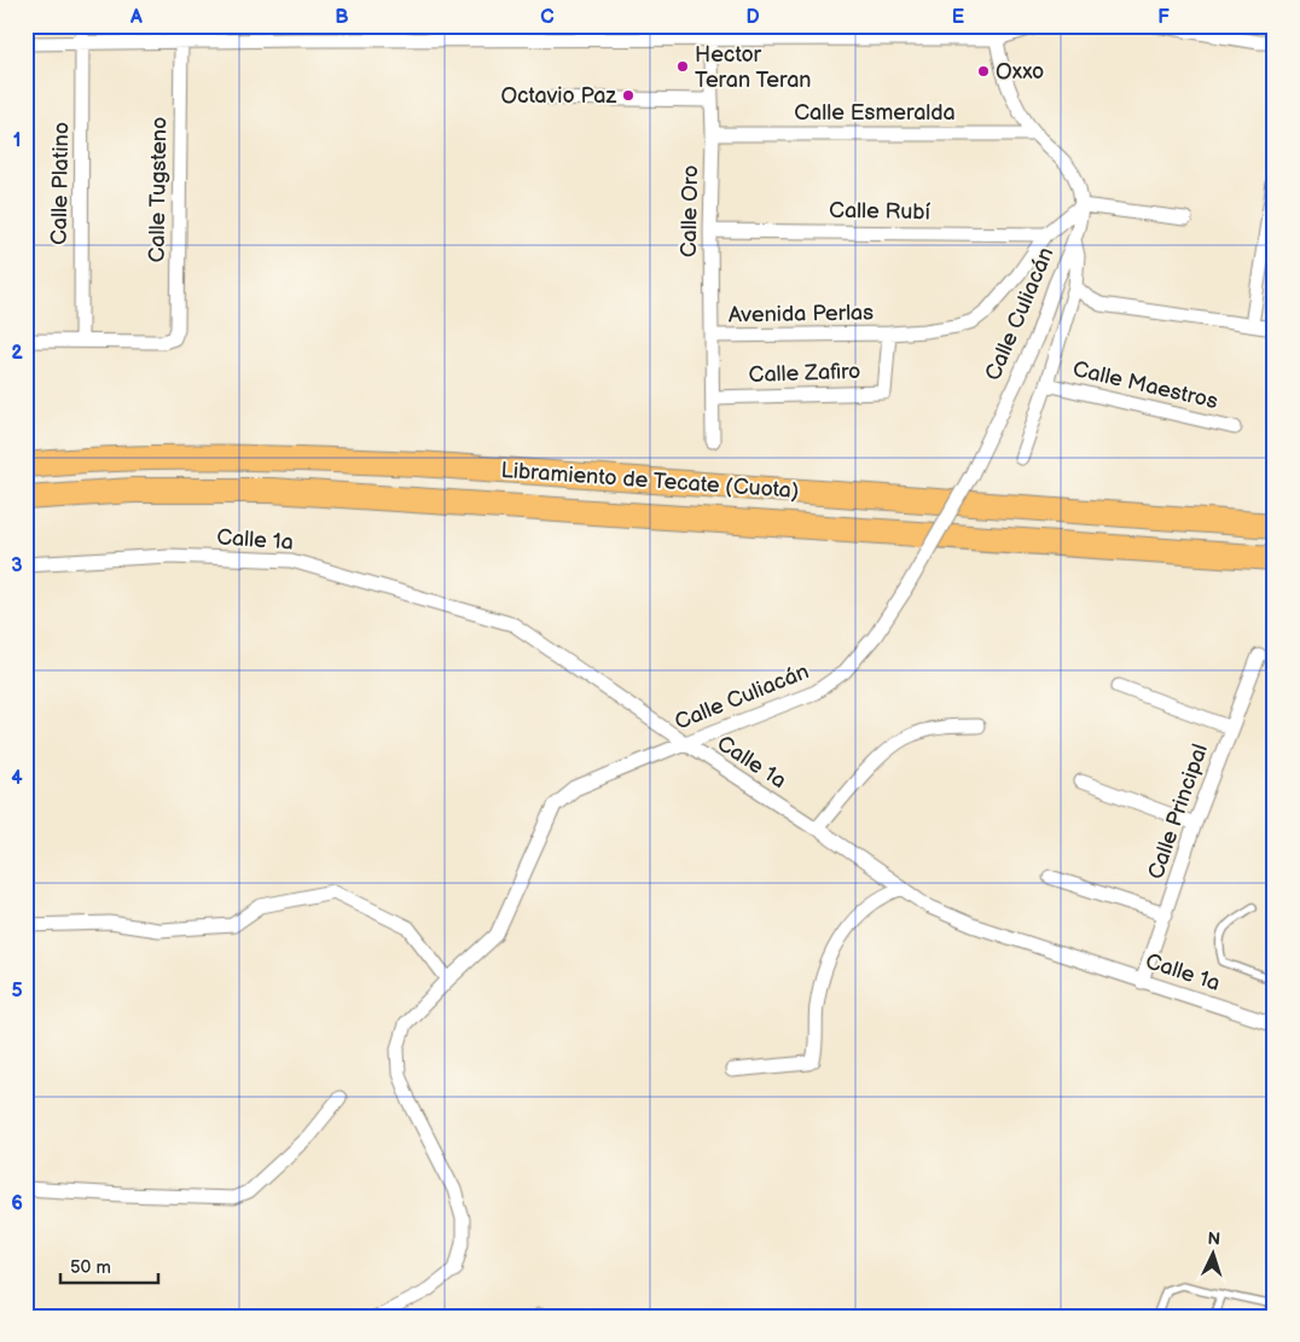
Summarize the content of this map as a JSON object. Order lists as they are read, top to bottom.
{
  "streets": {
    "highway": ["Libramiento de Tecate (Cuota)"],
    "street": [
      "Calle Esmeralda",
      "Calle Platino",
      "Calle Tugsteno",
      "Calle Oro",
      "Calle Rubí",
      "Avenida Perlas",
      "Calle Culiacán",
      "Calle Zafiro",
      "Calle Maestros",
      "Calle 1a",
      "Calle Principal"
    ]
  },
  "crossings": [
    ["Calle Esmeralda", "Calle Oro"],
    ["Calle Esmeralda", "Calle Culiacán"],
    ["Calle Platino", "Calle Tugsteno"],
    ["Calle Oro", "Calle Rubí"],
    ["Calle Oro", "Avenida Perlas"],
    ["Calle Oro", "Calle Zafiro"],
    ["Avenida Perlas", "Calle Zafiro"],
    ["Calle Culiacán", "Calle 1a"],
    ["Calle 1a", "Calle Principal"]
  ],
  "places": ["Hector Teran Teran", "Oxxo", "Octavio Paz"],
  "scale_bar": "50 m",
  "north": "top",
  "grid": {
    "columns": [
      "A",
      "B",
      "C",
      "D",
      "E",
      "F"
    ],
    "rows": [
      "1",
      "2",
      "3",
      "4",
      "5",
      "6"
    ]
  }
}
